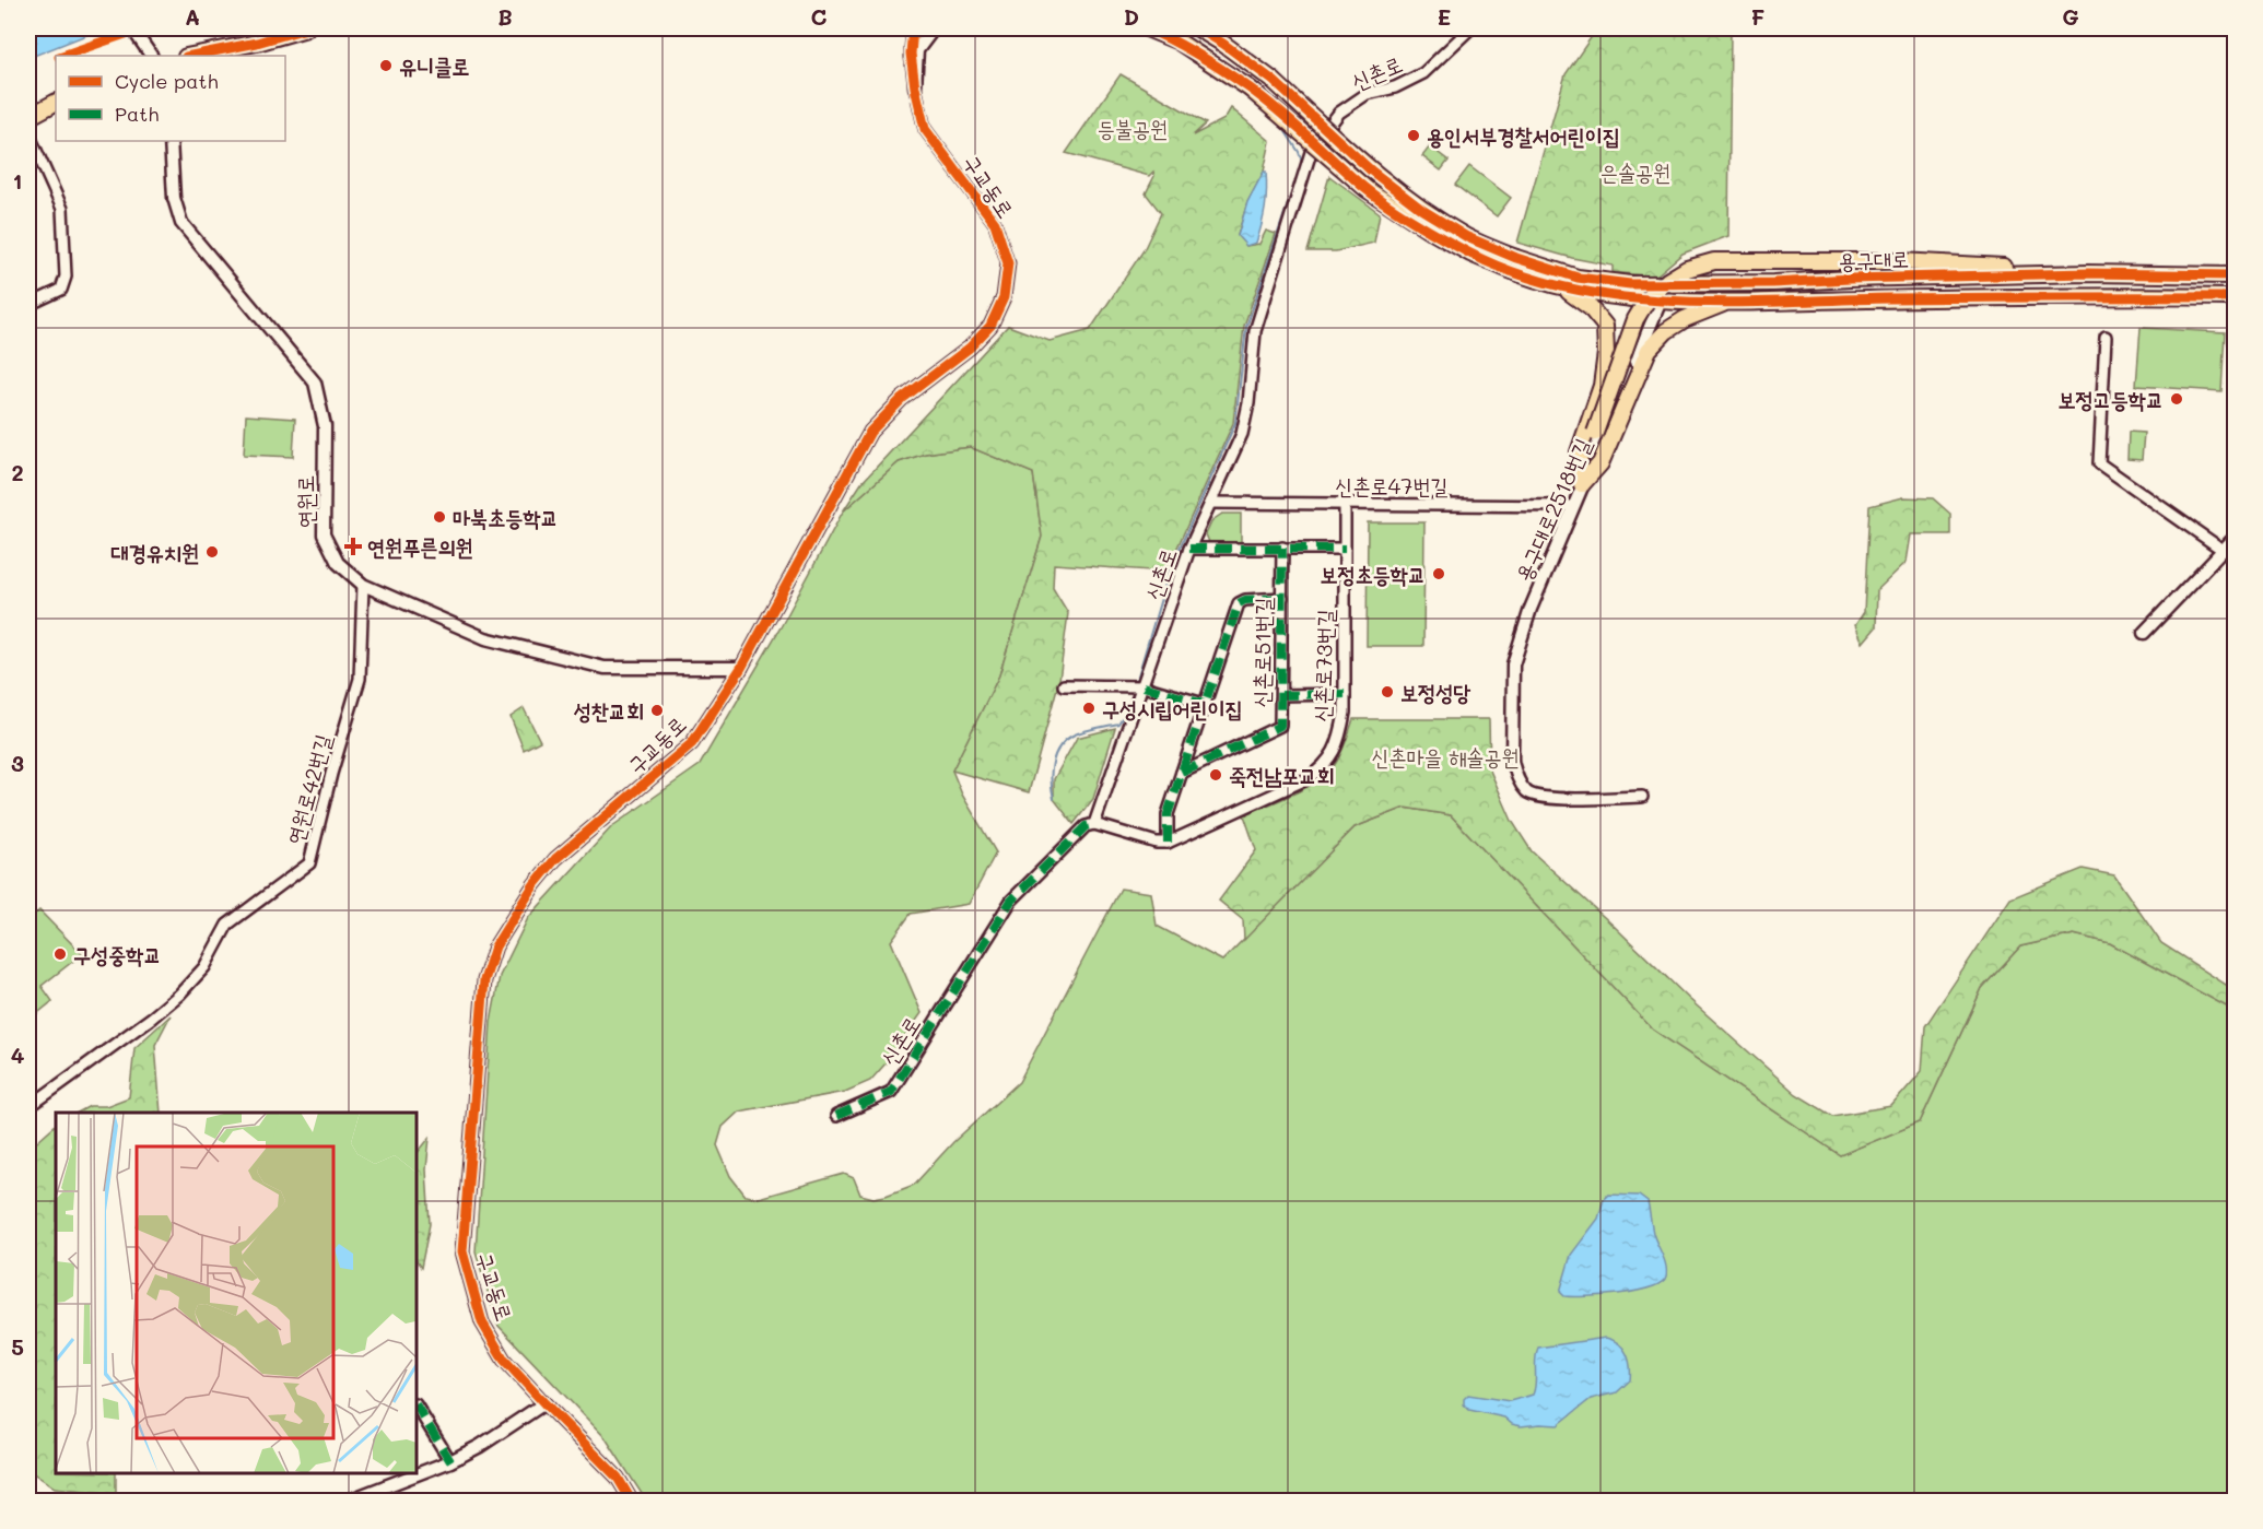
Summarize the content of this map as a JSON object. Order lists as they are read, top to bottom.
{
  "streets": {
    "main road": ["용구대로"],
    "street": [
      "신촌로",
      "구교동로",
      "신촌로47번길",
      "연원로",
      "용구대로2518번길",
      "신촌로51번길",
      "신촌로73번길",
      "연원로42번길"
    ]
  },
  "crossings": [
    ["신촌로", "신촌로47번길"],
    ["구교동로", "연원로"],
    ["용구대로", "용구대로2518번길"],
    ["신촌로47번길", "용구대로2518번길"],
    ["신촌로47번길", "신촌로73번길"],
    ["연원로", "연원로42번길"],
    ["신촌로51번길", "신촌로73번길"]
  ],
  "parks": ["등불공원", "은솔공원", "신촌마을 해솔공원"],
  "places": {
    "other": [
      "유니클로",
      "용인서부경찰서어린이집",
      "보정고등학교",
      "마북초등학교",
      "대경유치원",
      "보정초등학교",
      "보정성당",
      "구성시립어린이집",
      "성찬교회",
      "죽전남포교회",
      "구성중학교"
    ],
    "health": ["연원푸른의원"]
  },
  "legend": ["Cycle path", "Path"],
  "grid": {
    "columns": [
      "A",
      "B",
      "C",
      "D",
      "E",
      "F",
      "G"
    ],
    "rows": [
      "1",
      "2",
      "3",
      "4",
      "5"
    ]
  }
}
